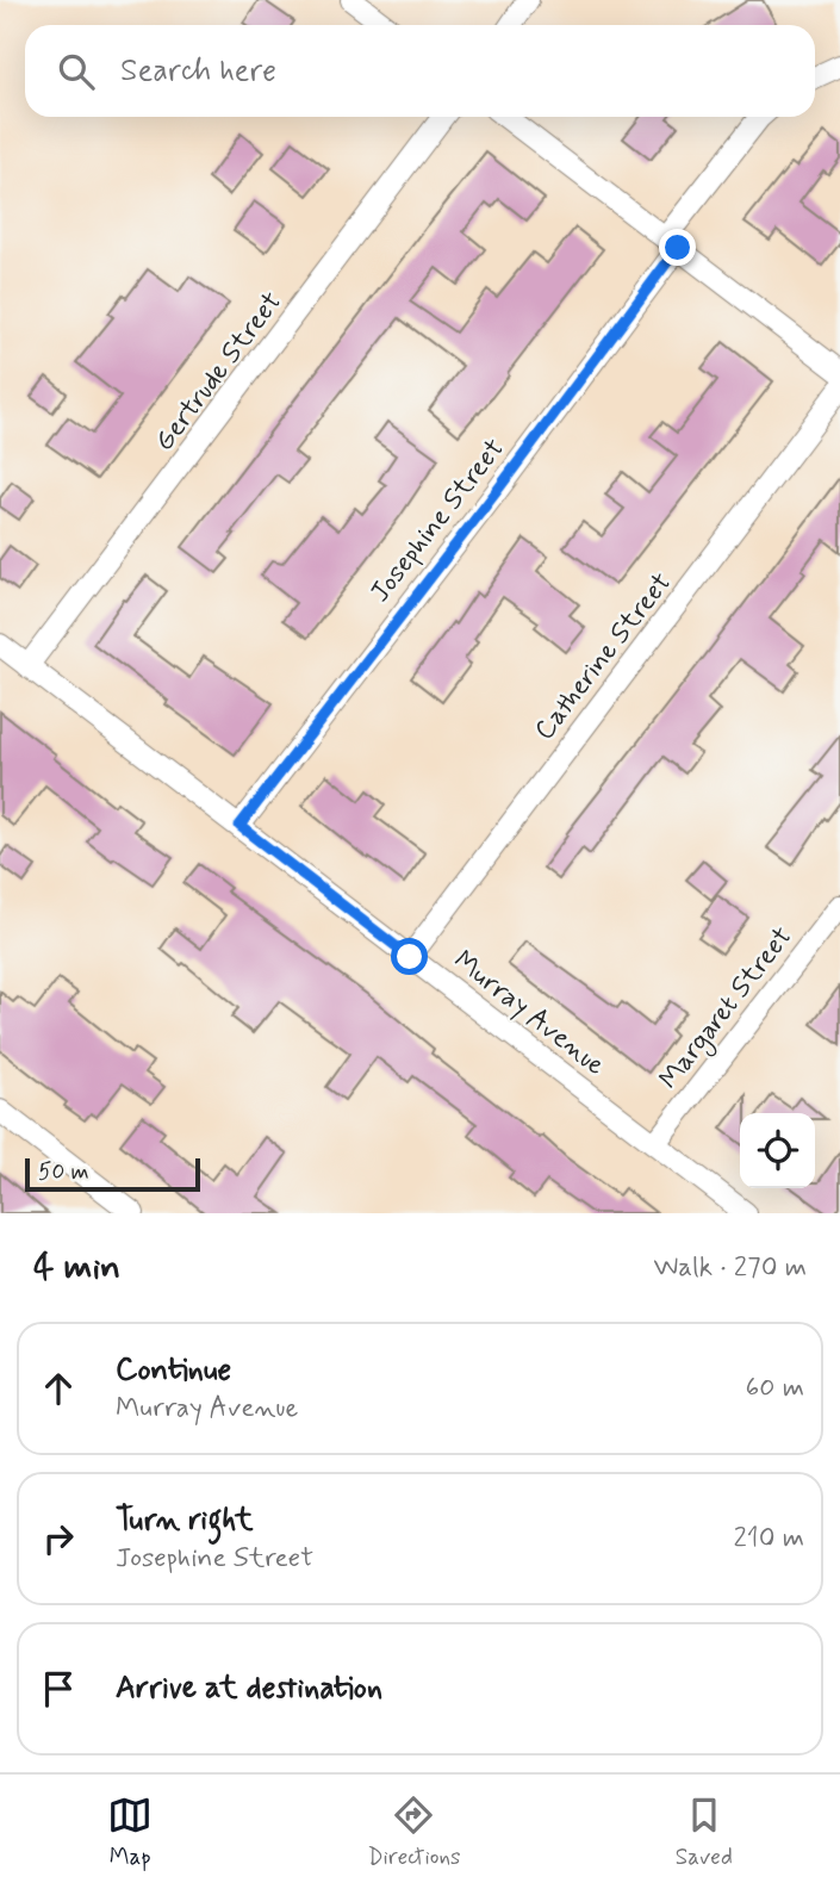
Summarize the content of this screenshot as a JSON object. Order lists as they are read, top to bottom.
{
  "streets": {
    "street": [
      "Gertrude Street",
      "Josephine Street",
      "Catherine Street",
      "Margaret Street",
      "Murray Avenue"
    ]
  },
  "crossings": [
    ["Gertrude Street", "Murray Avenue"],
    ["Josephine Street", "Murray Avenue"],
    ["Catherine Street", "Murray Avenue"],
    ["Margaret Street", "Murray Avenue"]
  ],
  "scale_bar": "50 m",
  "page": {
    "search": "Search here",
    "scale": "50 m",
    "heading": ["4 min", "Walk · 270 m"],
    "list": [
      ["Continue", "Murray Avenue", "60 m"],
      ["Turn right", "Josephine Street", "210 m"],
      "Arrive at destination"
    ],
    "nav": ["Map", "Directions", "Saved"]
  }
}
